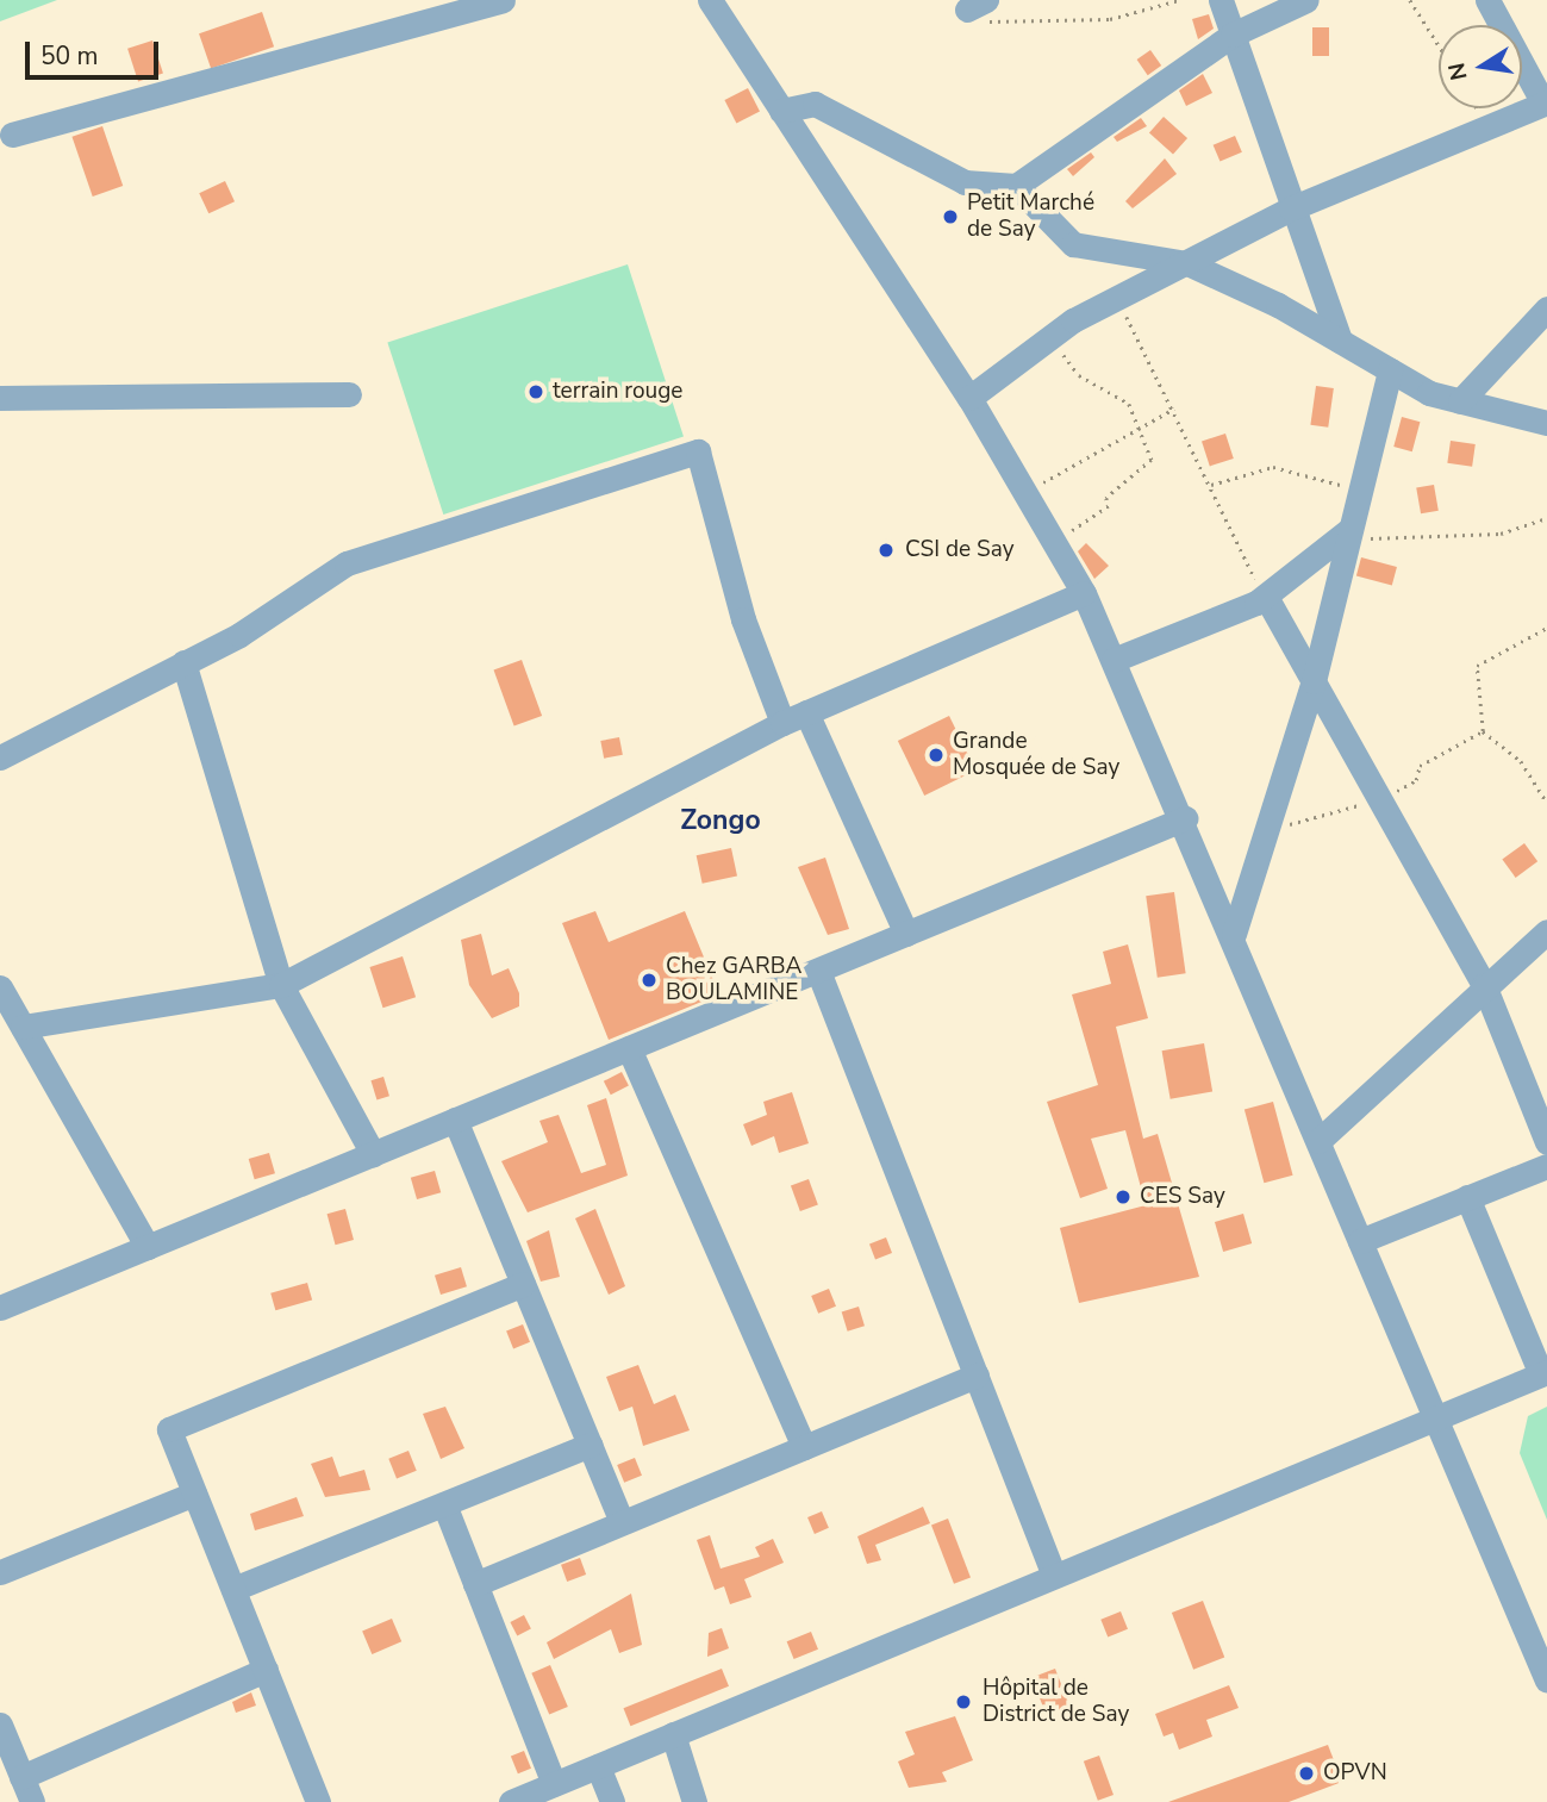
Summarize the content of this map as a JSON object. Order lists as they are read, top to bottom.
{
  "districts": ["Zongo"],
  "places": [
    "Petit Marché de Say",
    "terrain rouge",
    "CSI de Say",
    "Grande Mosquée de Say",
    "Chez GARBA BOULAMINE",
    "CES Say",
    "Hôpital de District de Say",
    "OPVN"
  ],
  "scale_bar": "50 m",
  "north": "left"
}
